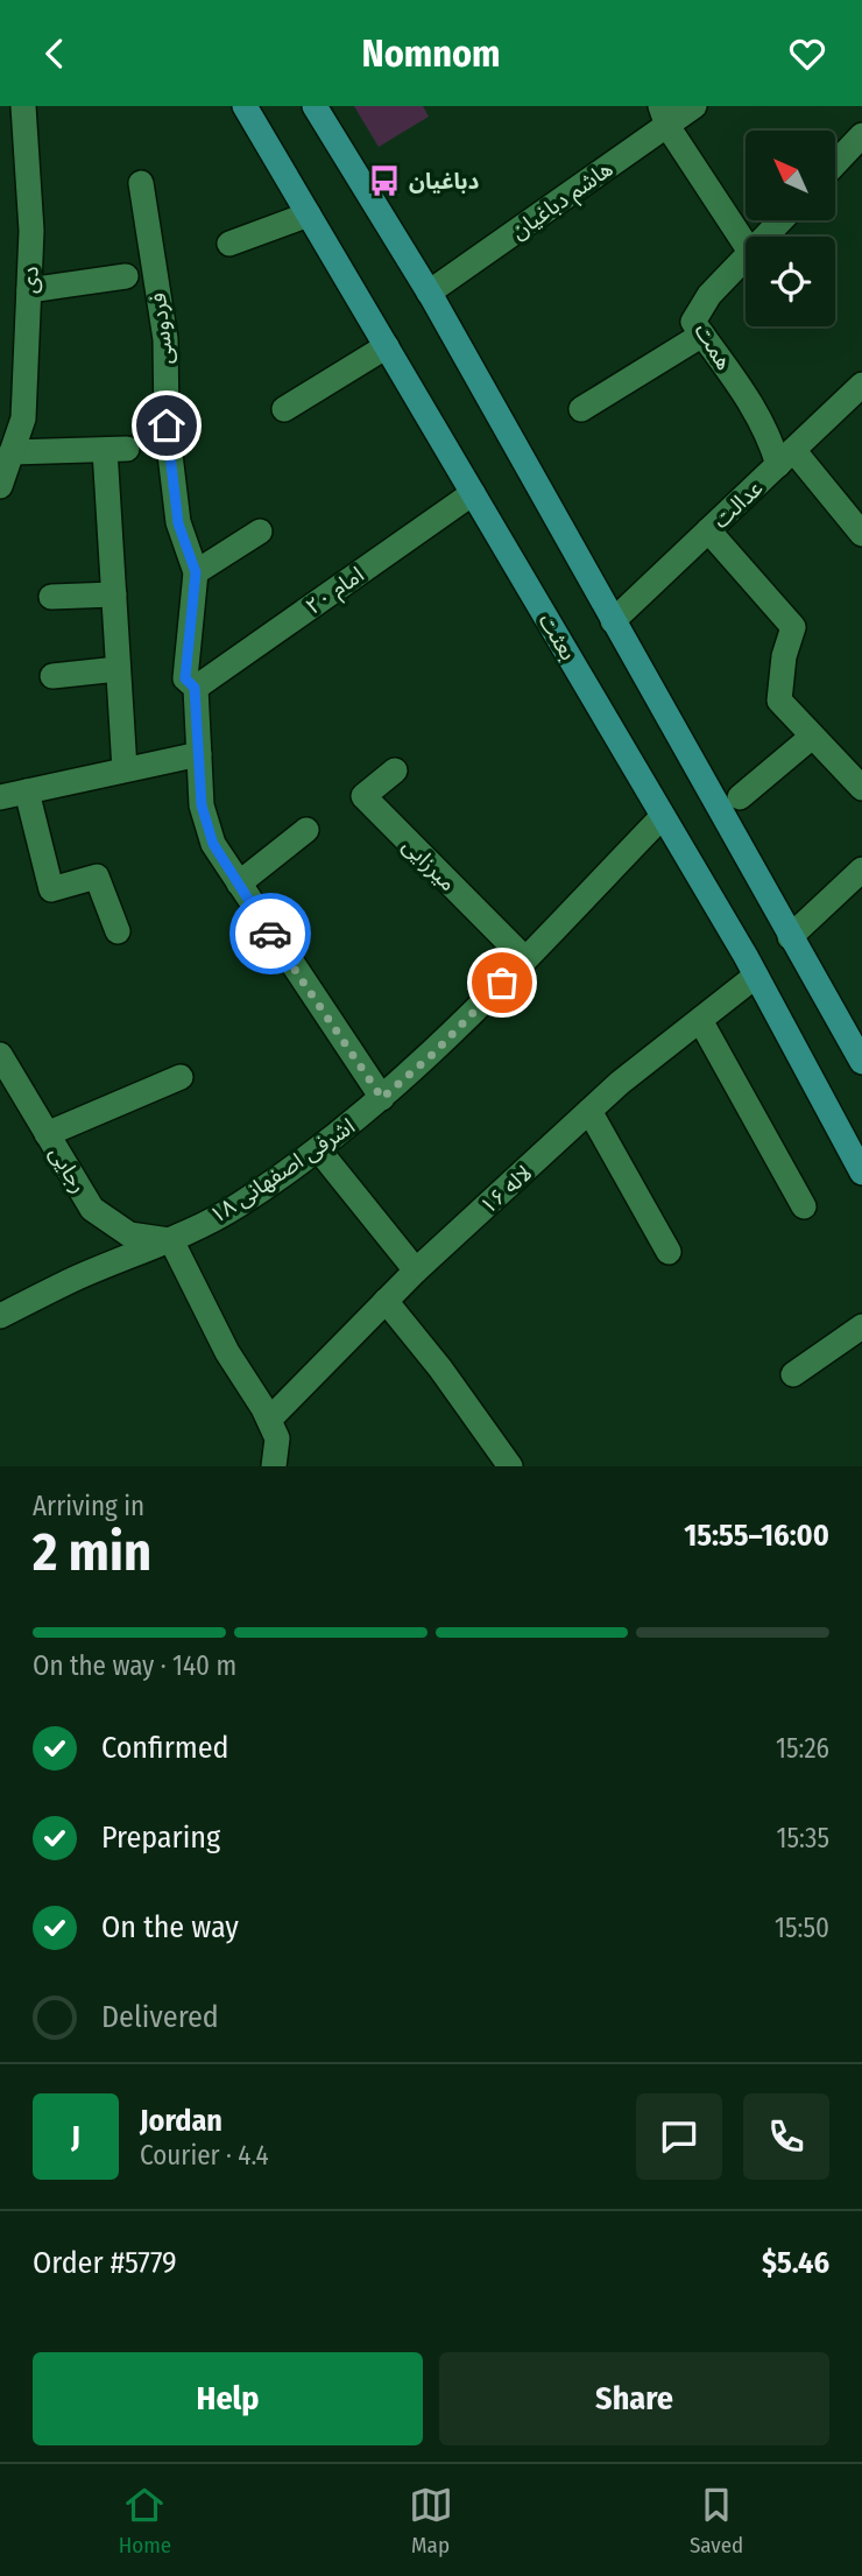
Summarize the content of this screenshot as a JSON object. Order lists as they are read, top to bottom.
{
  "streets": {
    "main road": ["بعثت"],
    "street": [
      "هاشم دباغیان",
      "دی",
      "فردوسی",
      "همت",
      "عدالت",
      "امام ۲۰",
      "میرزایی",
      "رجایی",
      "اشرفی اصفهانی ۱۸",
      "لاله ۱۶"
    ]
  },
  "crossings": [
    ["فردوسی", "امام ۲۰"],
    ["فردوسی", "اشرفی اصفهانی ۱۸"],
    ["همت", "عدالت"],
    ["امام ۲۰", "بعثت"],
    ["بعثت", "اشرفی اصفهانی ۱۸"],
    ["بعثت", "لاله ۱۶"],
    ["میرزایی", "اشرفی اصفهانی ۱۸"],
    ["رجایی", "اشرفی اصفهانی ۱۸"]
  ],
  "places": {
    "bus stop": ["دباغیان"]
  },
  "north": "top left",
  "page": {
    "header": "Nomnom",
    "heading": ["2 min", "Arriving in", "15:55–16:00"],
    "panel": [
      "Jordan",
      "Courier · 4.4",
      "Order #5779",
      "$5.46"
    ],
    "bar": "On the way · 140 m",
    "list": [
      ["Confirmed", "15:26"],
      ["Preparing", "15:35"],
      ["On the way", "15:50"],
      "Delivered"
    ],
    "round": "J",
    "buttons": ["Help", "Share"],
    "tabs": ["Home", "Map", "Saved"]
  }
}
